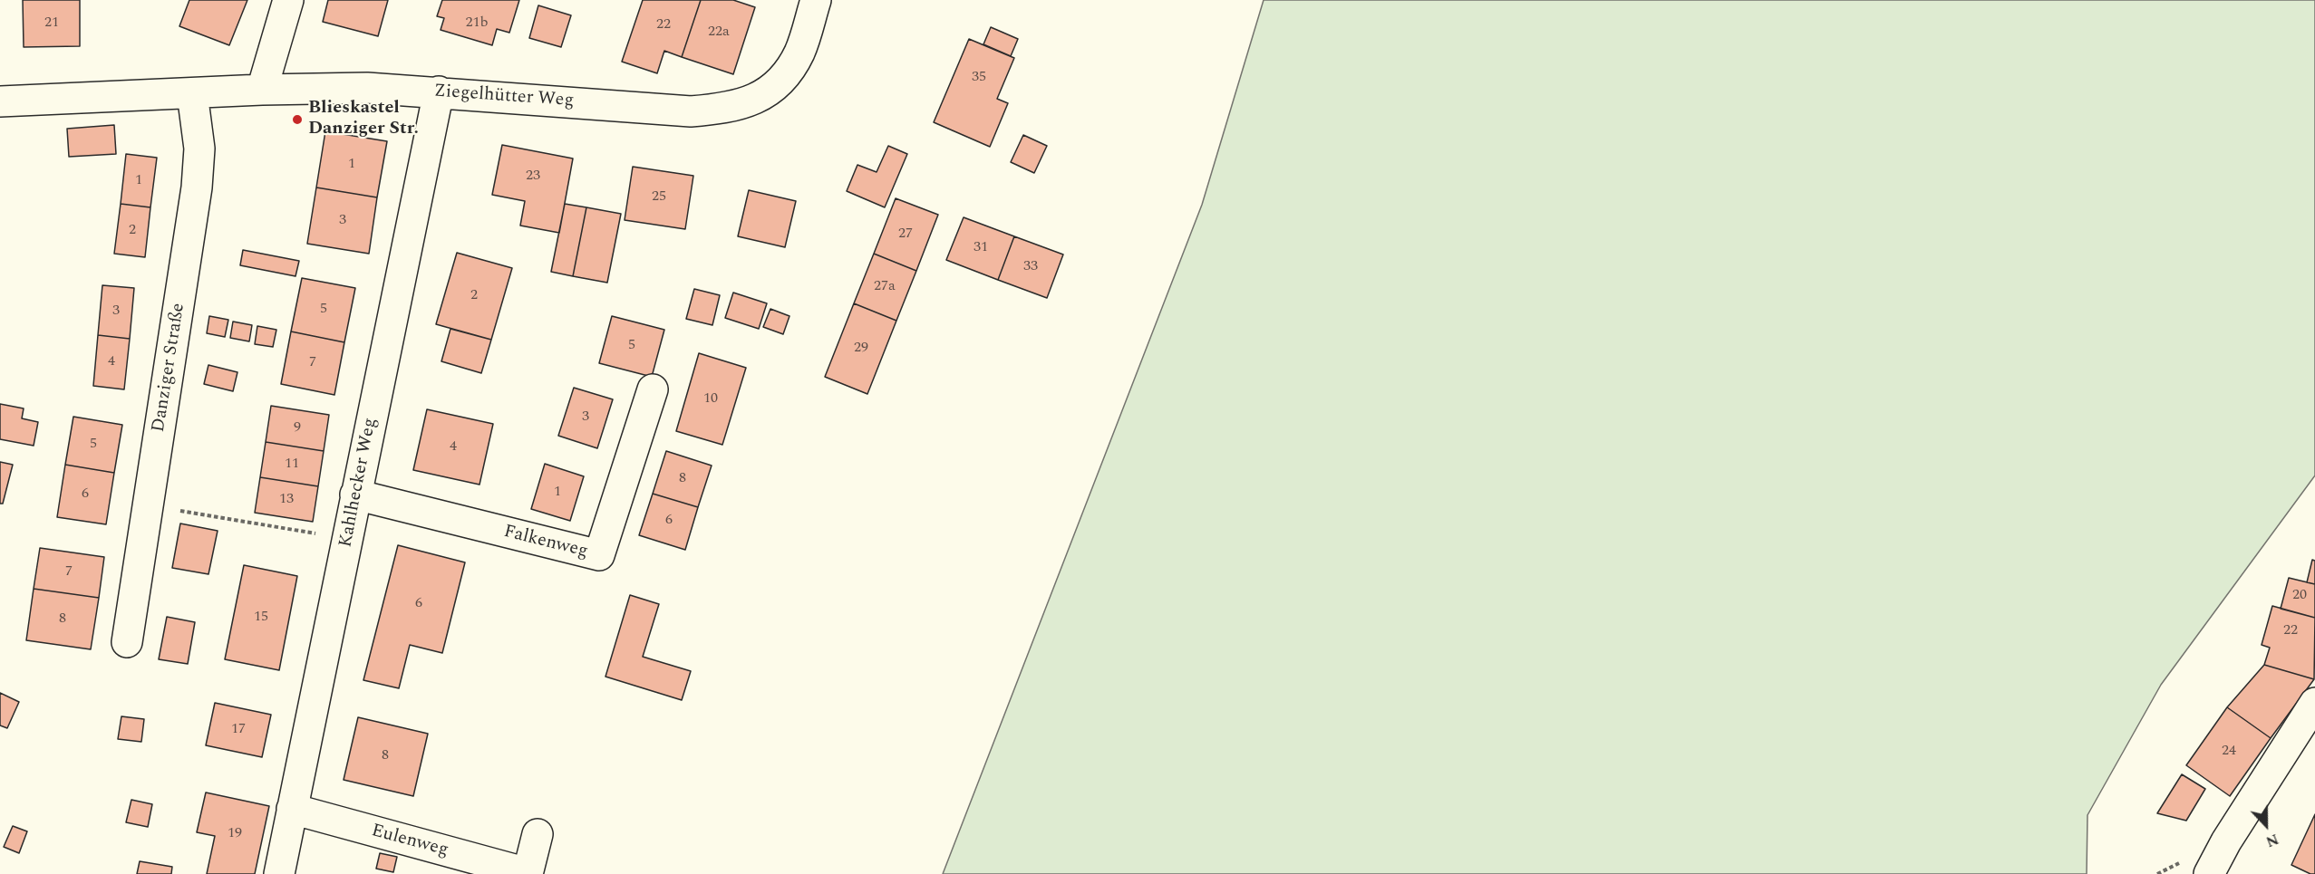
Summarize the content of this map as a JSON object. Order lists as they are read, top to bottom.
{
  "streets": {
    "street": [
      "Ziegelhütter Weg",
      "Danziger Straße",
      "Kahlhecker Weg",
      "Falkenweg",
      "Eulenweg"
    ]
  },
  "crossings": [
    ["Ziegelhütter Weg", "Danziger Straße"],
    ["Ziegelhütter Weg", "Kahlhecker Weg"],
    ["Kahlhecker Weg", "Falkenweg"],
    ["Kahlhecker Weg", "Eulenweg"]
  ],
  "places": ["Blieskastel Danziger Str."],
  "house_numbers": [
    "21",
    "21b",
    "22",
    "22a",
    "35",
    "1",
    "23",
    "1",
    "25",
    "3",
    "2",
    "27",
    "31",
    "33",
    "27a",
    "2",
    "5",
    "3",
    "5",
    "29",
    "4",
    "7",
    "10",
    "3",
    "9",
    "5",
    "4",
    "11",
    "8",
    "1",
    "6",
    "13",
    "6",
    "7",
    "20",
    "6",
    "15",
    "8",
    "22",
    "17",
    "24",
    "8",
    "19"
  ],
  "north": "bottom"
}
